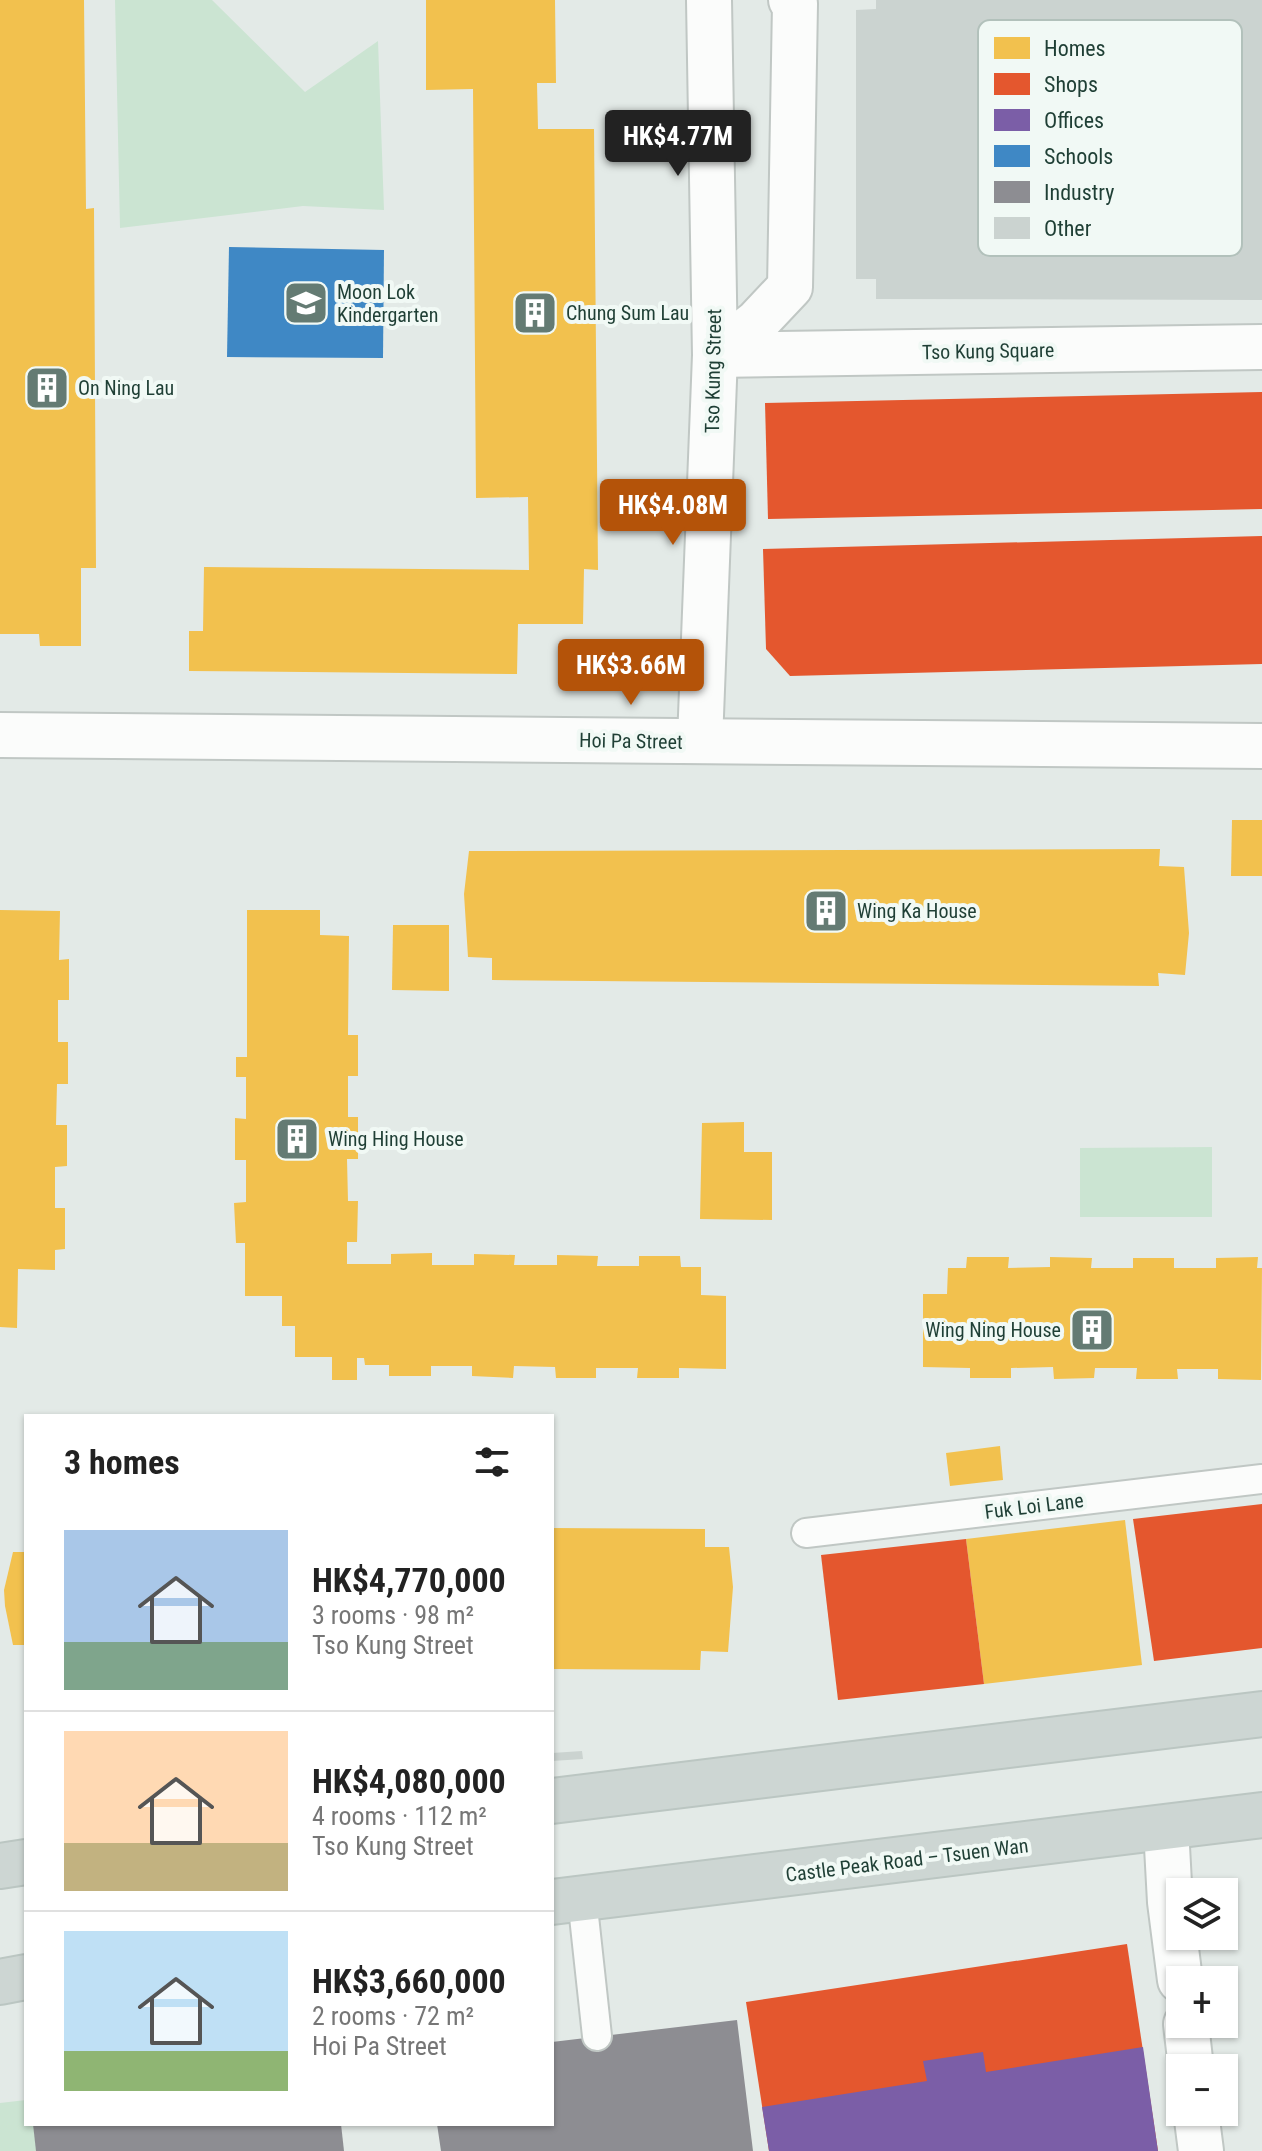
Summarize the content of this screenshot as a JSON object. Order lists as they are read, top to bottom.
{
  "streets": {
    "main road": ["Castle Peak Road – Tsuen Wan"],
    "street": ["Tso Kung Square", "Tso Kung Street", "Hoi Pa Street"],
    "lane": ["Fuk Loi Lane"]
  },
  "crossings": [
    ["Tso Kung Square", "Tso Kung Street"],
    ["Tso Kung Street", "Hoi Pa Street"]
  ],
  "places": {
    "school or university": ["Moon Lok Kindergarten"],
    "building": [
      "Chung Sum Lau",
      "On Ning Lau",
      "Wing Ka House",
      "Wing Hing House",
      "Wing Ning House"
    ]
  },
  "legend": [
    "Homes",
    "Shops",
    "Offices",
    "Schools",
    "Industry",
    "Other"
  ],
  "page": {
    "price": ["HK$4.77M", "HK$4.08M", "HK$3.66M"],
    "heading": "3 homes",
    "list": [
      {
        "name": "HK$4,770,000",
        "note": "3 rooms · 98 m² · Tso Kung Street"
      },
      {
        "name": "HK$4,080,000",
        "note": "4 rooms · 112 m² · Tso Kung Street"
      },
      {
        "name": "HK$3,660,000",
        "note": "2 rooms · 72 m² · Hoi Pa Street"
      }
    ],
    "map_buttons": ["+", "−"]
  }
}
